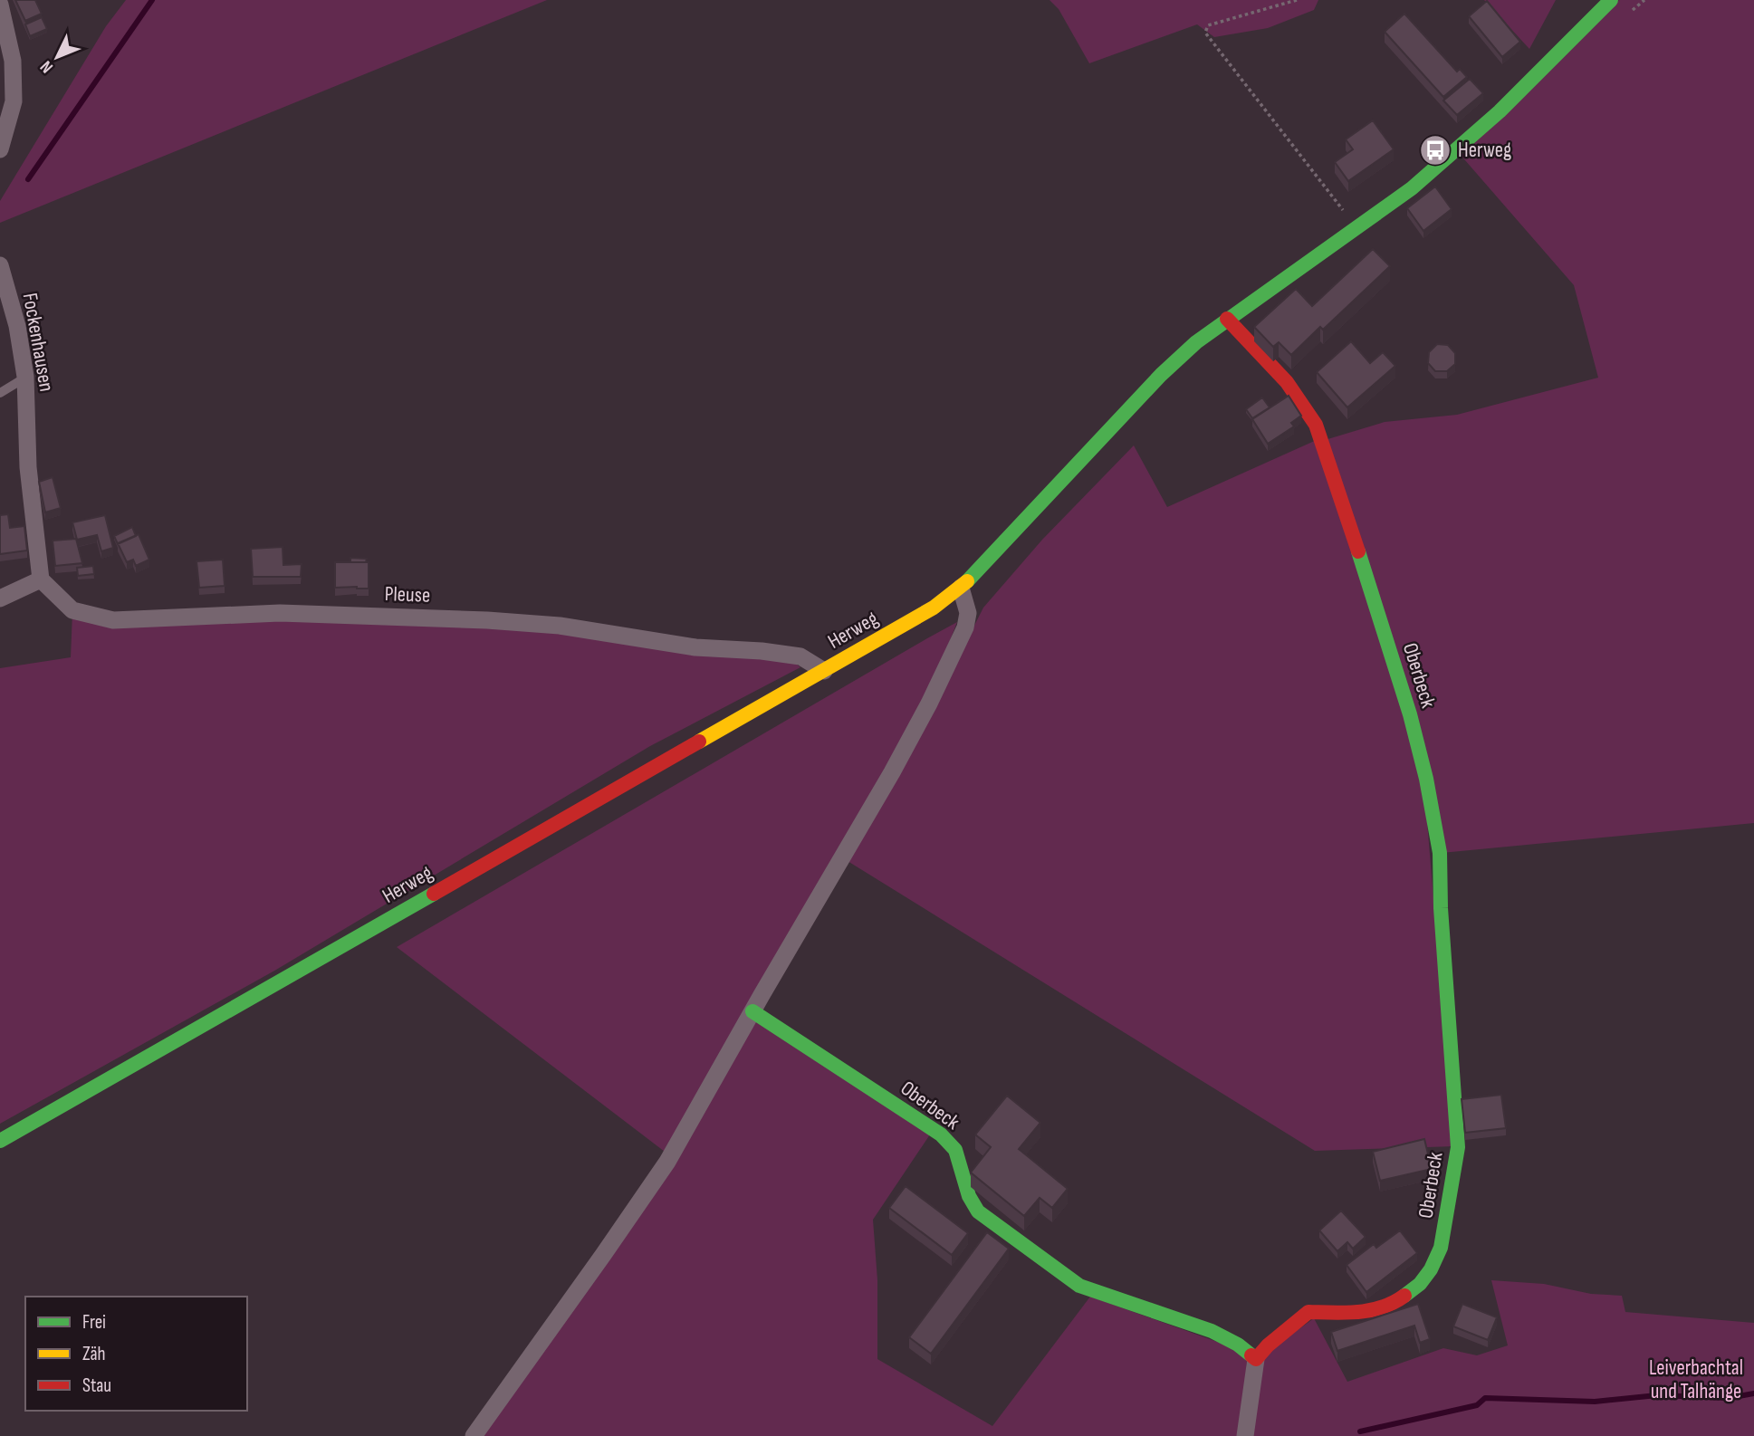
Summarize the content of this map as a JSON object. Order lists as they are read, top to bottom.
{
  "streets": {
    "main road": ["Herweg", "Oberbeck"],
    "street": ["Fockenhausen", "Pleuse"]
  },
  "crossings": [
    ["Fockenhausen", "Pleuse"],
    ["Pleuse", "Herweg"],
    ["Herweg", "Oberbeck"]
  ],
  "parks": ["Leiverbachtal und Talhänge"],
  "places": {
    "bus stop": ["Herweg"]
  },
  "legend": ["Frei", "Zäh", "Stau"],
  "north": "bottom left"
}
